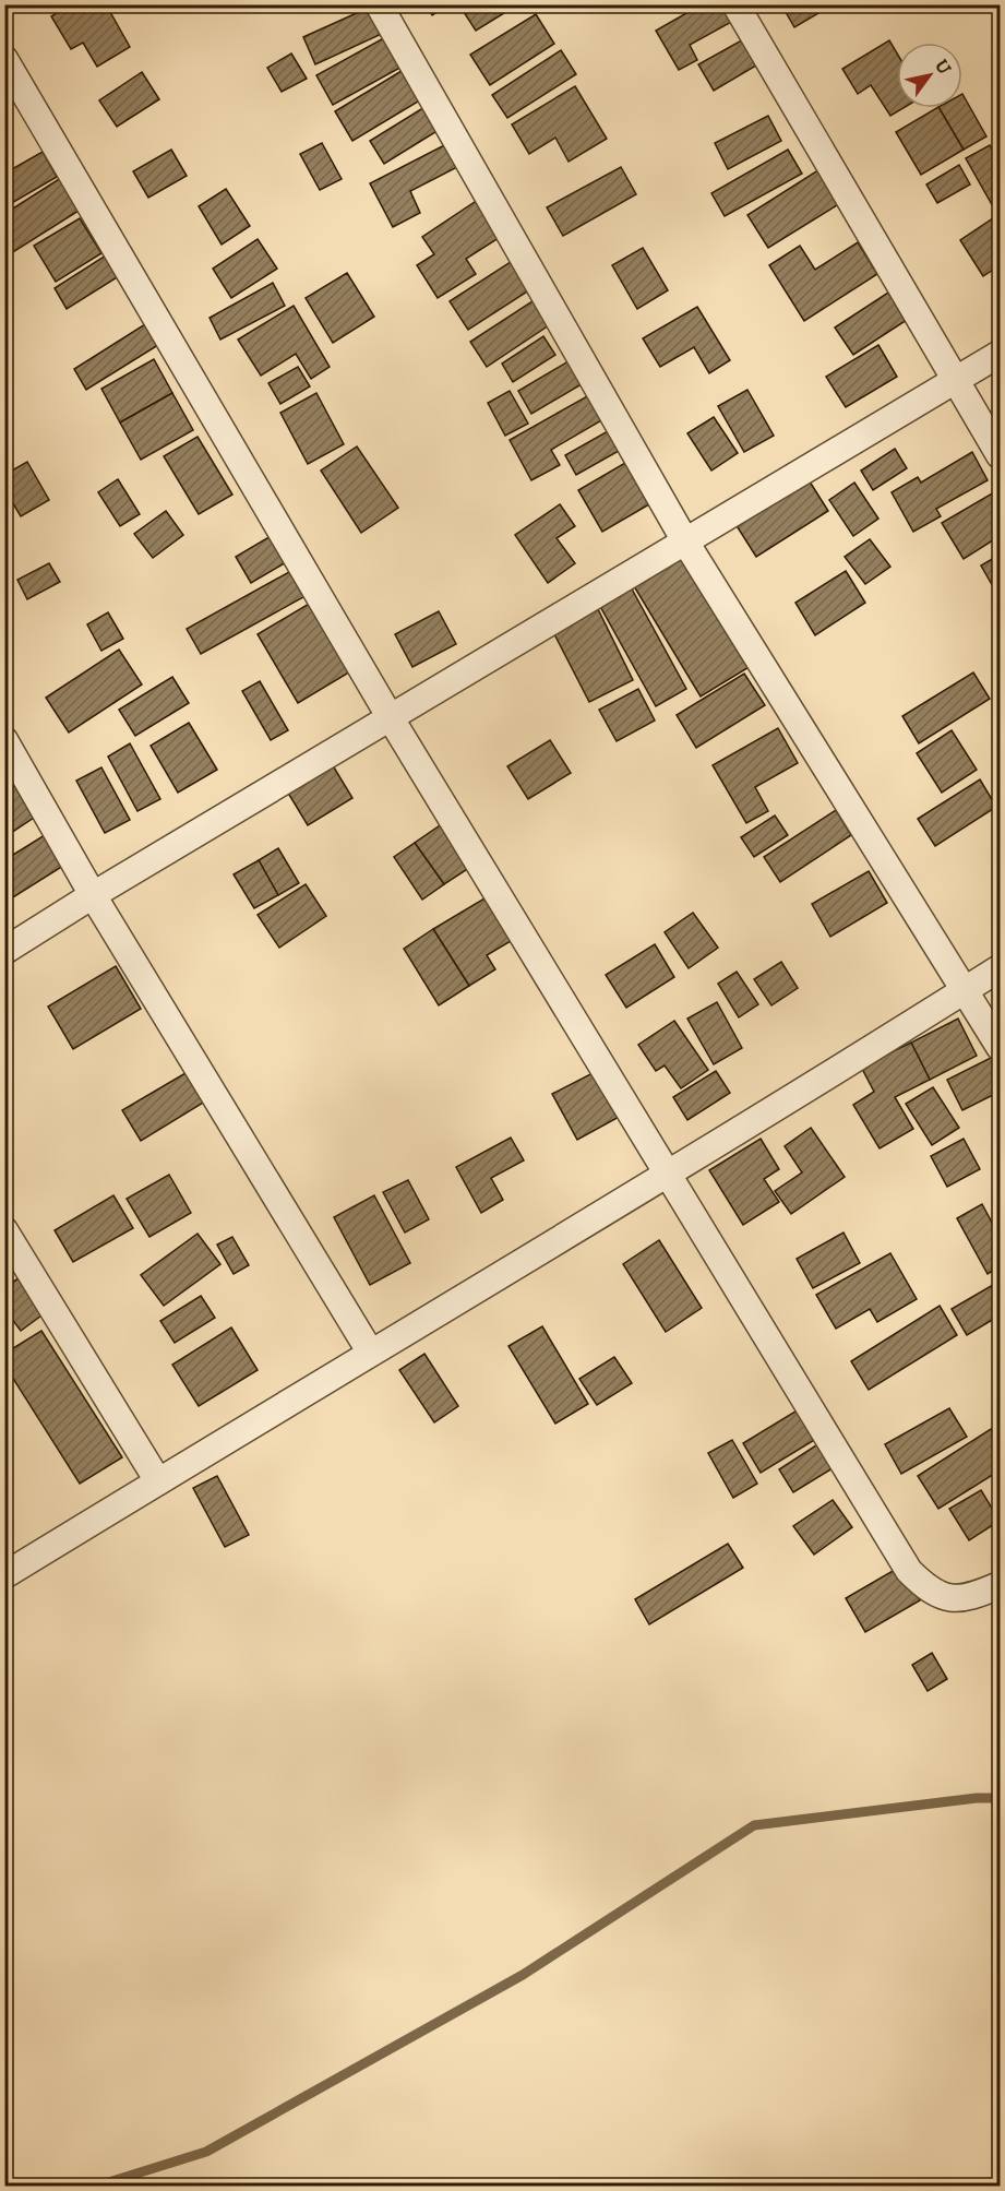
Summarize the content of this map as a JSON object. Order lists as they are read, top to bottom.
{
  "north": "top right"
}
